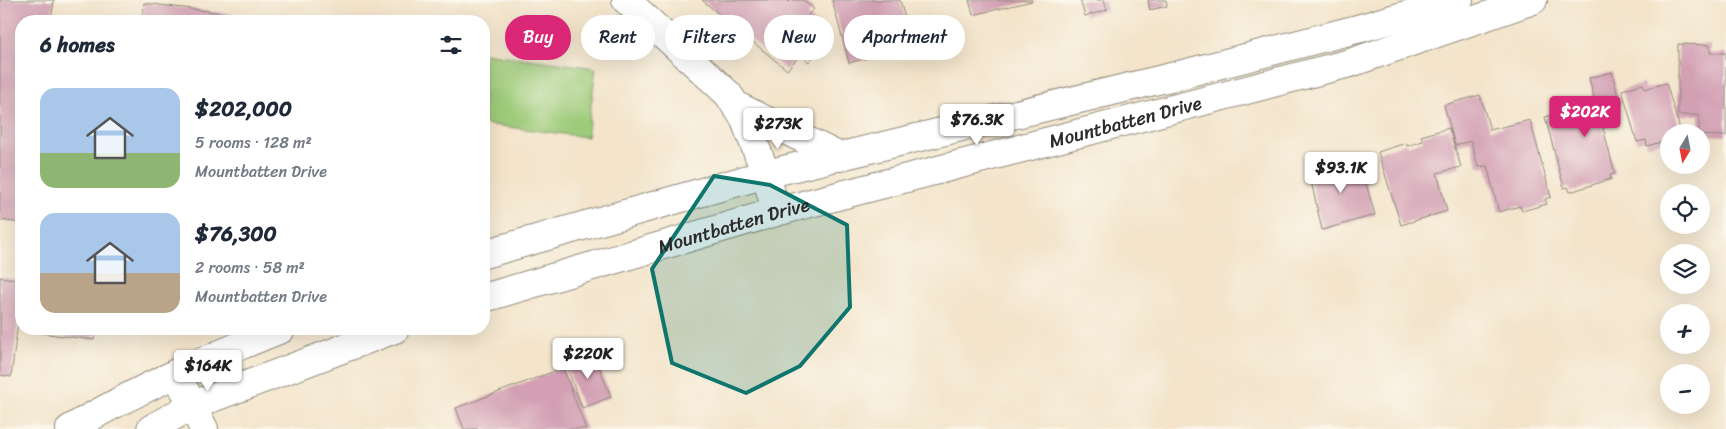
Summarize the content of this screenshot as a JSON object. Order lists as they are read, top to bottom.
{
  "streets": {
    "main road": ["Mountbatten Drive"]
  },
  "north": "bottom",
  "page": {
    "chip": [
      "Buy",
      "Rent",
      "Filters",
      "New",
      "Apartment"
    ],
    "heading": "6 homes",
    "list": [
      {
        "name": "$202,000",
        "note": "5 rooms · 128 m² · Mountbatten Drive"
      },
      {
        "name": "$76,300",
        "note": "2 rooms · 58 m² · Mountbatten Drive"
      }
    ],
    "price": [
      "$202K",
      "$76.3K",
      "$273K",
      "$93.1K",
      "$220K",
      "$164K"
    ],
    "map_buttons": ["+", "−"]
  }
}
